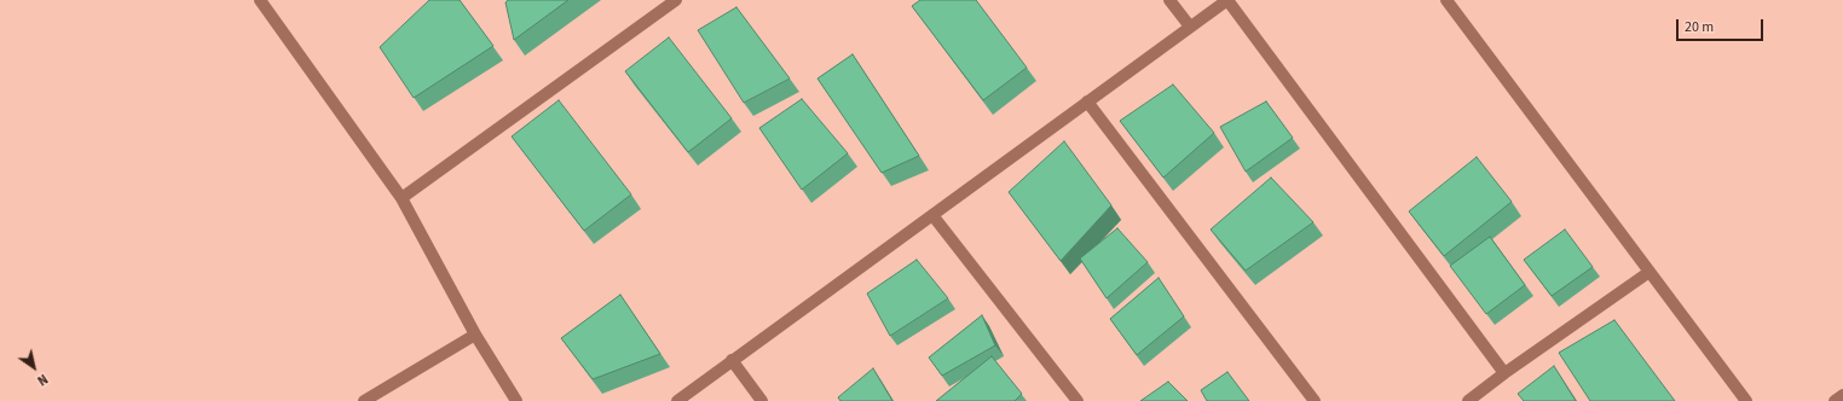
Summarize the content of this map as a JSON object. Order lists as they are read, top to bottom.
{
  "scale_bar": "20 m",
  "north": "bottom right"
}
